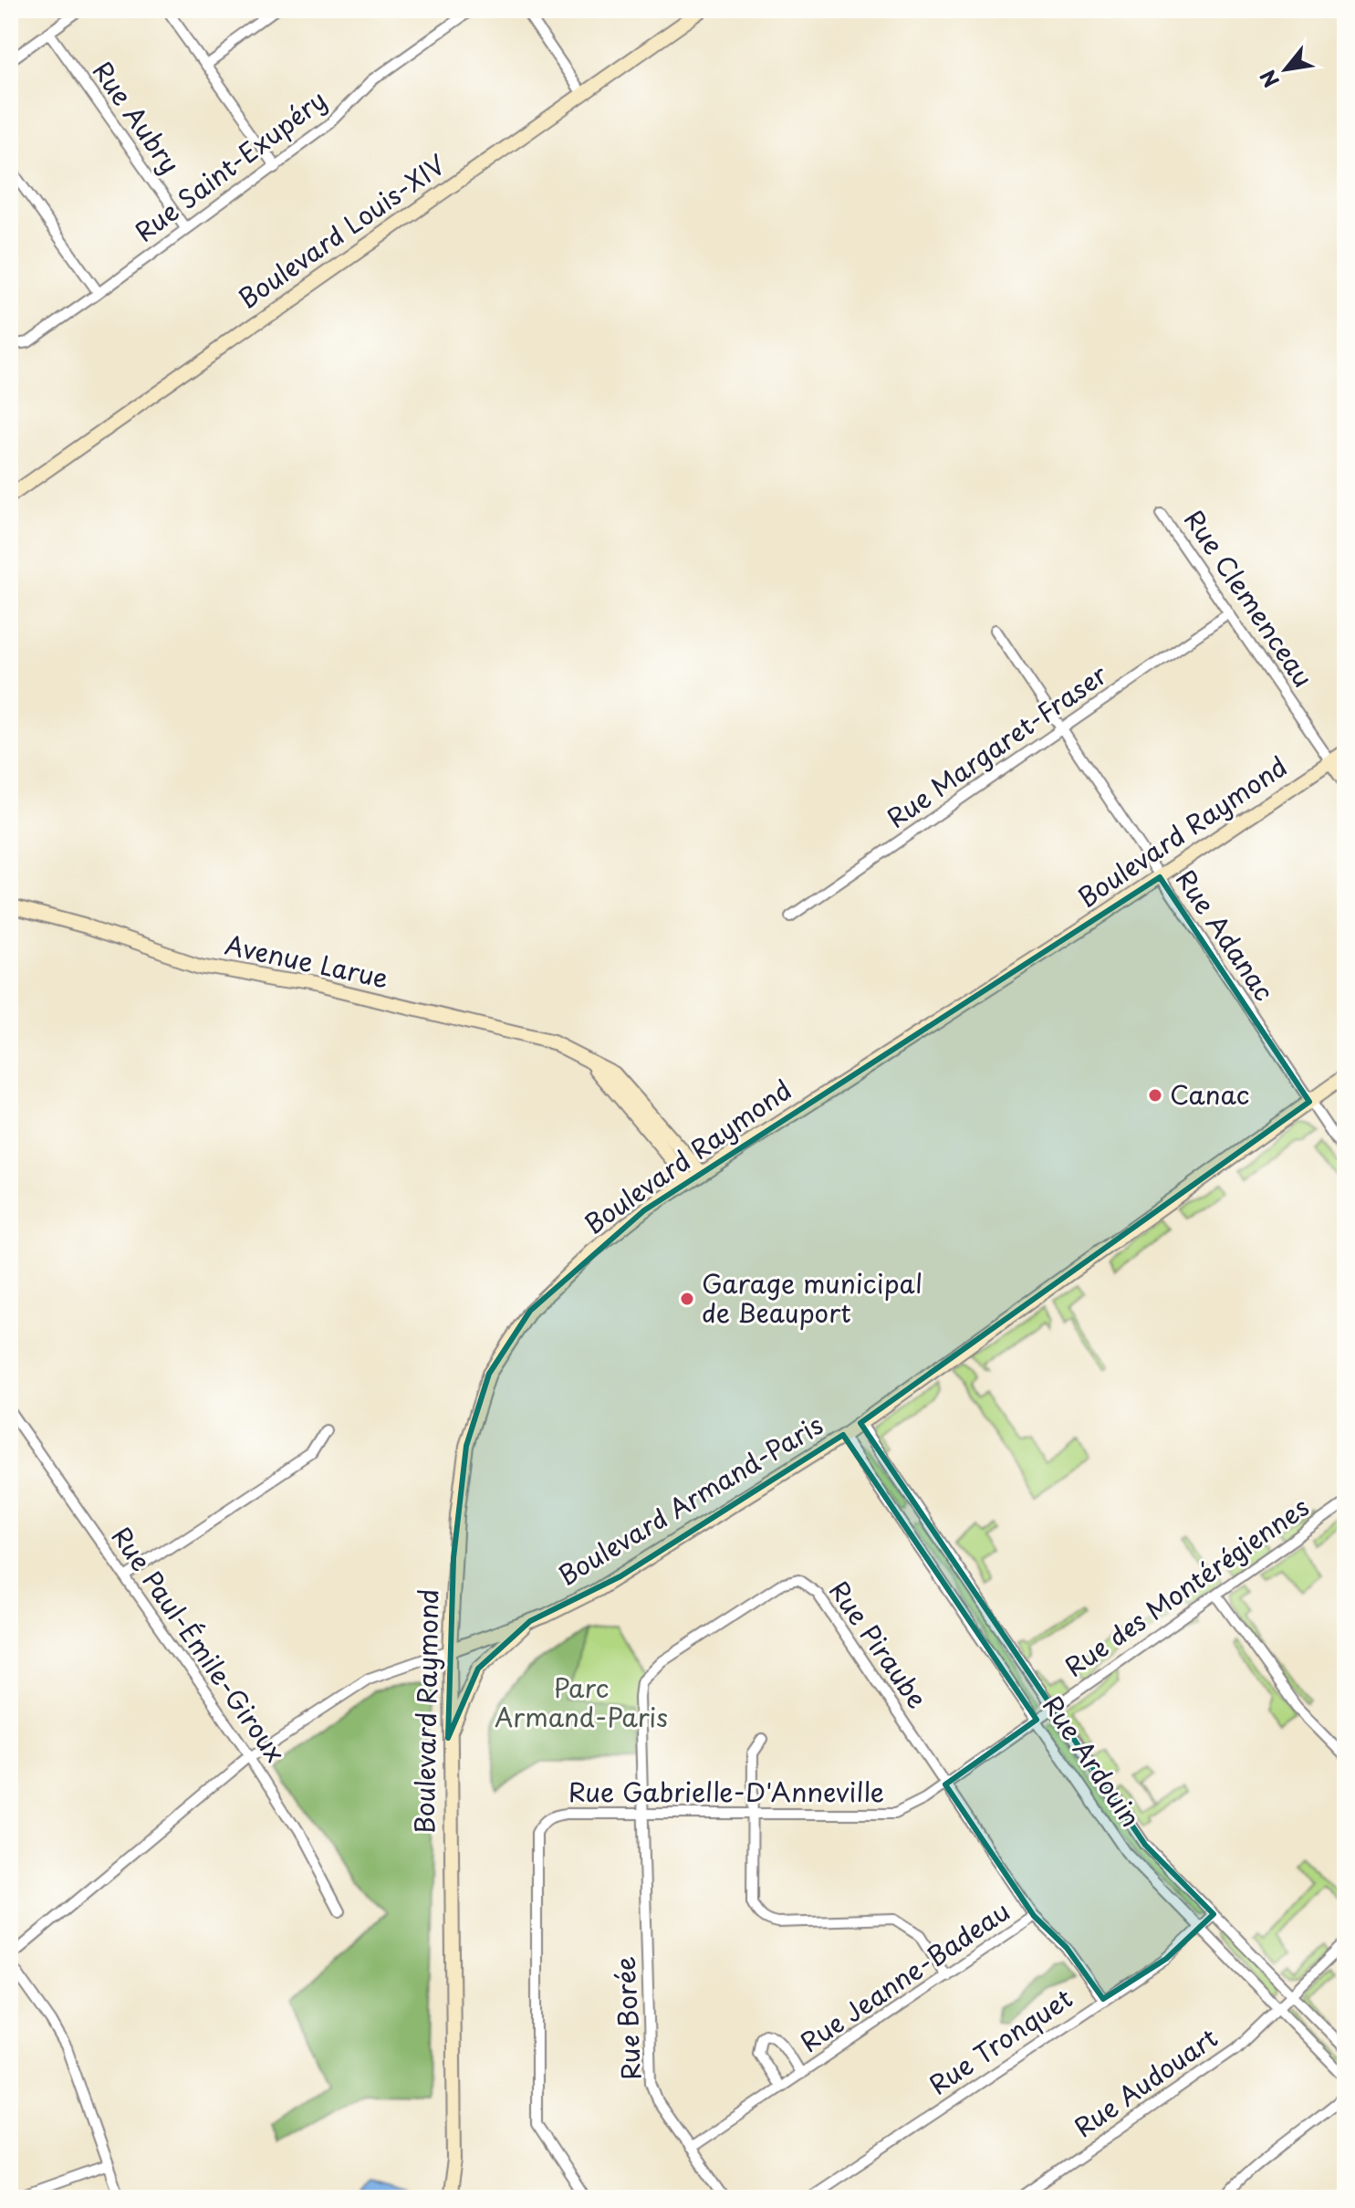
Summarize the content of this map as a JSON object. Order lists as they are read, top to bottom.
{
  "streets": {
    "street": [
      "Rue Aubry",
      "Rue Saint-Exupéry",
      "Boulevard Louis-XIV",
      "Rue Clemenceau",
      "Rue Margaret-Fraser",
      "Boulevard Raymond",
      "Rue Adanac",
      "Avenue Larue",
      "Boulevard Armand-Paris",
      "Rue des Montérégiennes",
      "Rue Paul-Émile-Giroux",
      "Rue Piraube",
      "Rue Ardouin",
      "Rue Gabrielle-D'Anneville",
      "Rue Jeanne-Badeau",
      "Rue Borée",
      "Rue Tronquet",
      "Rue Audouart"
    ]
  },
  "crossings": [
    ["Rue Aubry", "Rue Saint-Exupéry"],
    ["Rue Clemenceau", "Rue Margaret-Fraser"],
    ["Rue Clemenceau", "Boulevard Raymond"],
    ["Rue Margaret-Fraser", "Rue Adanac"],
    ["Boulevard Raymond", "Rue Adanac"],
    ["Boulevard Raymond", "Avenue Larue"],
    ["Boulevard Raymond", "Boulevard Armand-Paris"],
    ["Rue Adanac", "Boulevard Armand-Paris"],
    ["Boulevard Armand-Paris", "Rue Paul-Émile-Giroux"],
    ["Boulevard Armand-Paris", "Rue Ardouin"],
    ["Rue des Montérégiennes", "Rue Ardouin"],
    ["Rue des Montérégiennes", "Rue Gabrielle-D'Anneville"],
    ["Rue Piraube", "Rue Gabrielle-D'Anneville"],
    ["Rue Piraube", "Rue Jeanne-Badeau"],
    ["Rue Piraube", "Rue Borée"],
    ["Rue Piraube", "Rue Tronquet"],
    ["Rue Ardouin", "Rue Gabrielle-D'Anneville"],
    ["Rue Ardouin", "Rue Tronquet"],
    ["Rue Ardouin", "Rue Audouart"],
    ["Rue Gabrielle-D'Anneville", "Rue Borée"],
    ["Rue Jeanne-Badeau", "Rue Borée"]
  ],
  "parks": ["Parc Armand-Paris"],
  "places": ["Canac", "Garage municipal de Beauport"],
  "north": "bottom left"
}
